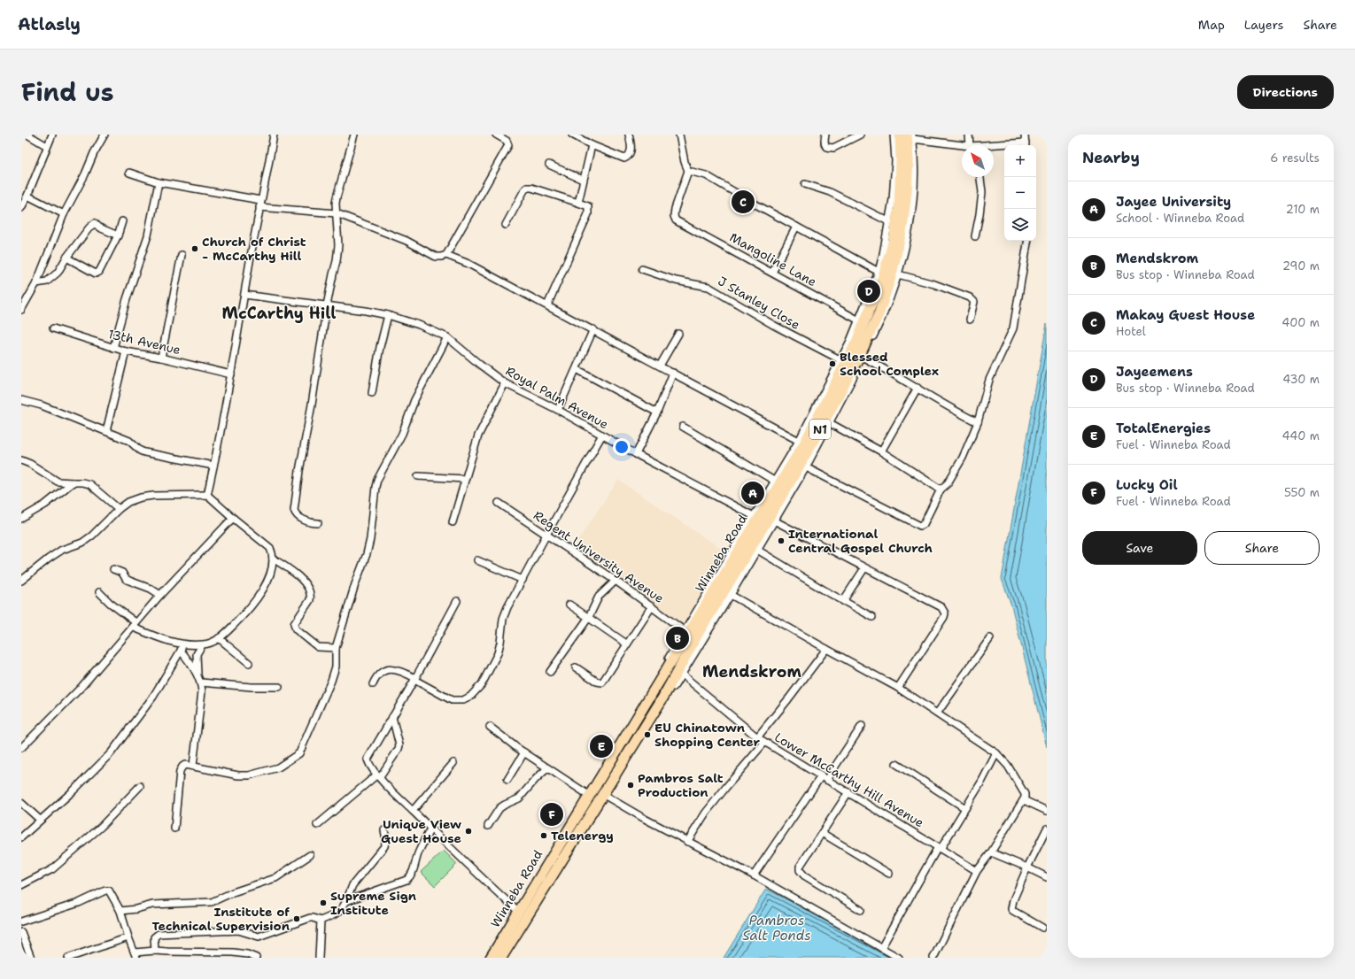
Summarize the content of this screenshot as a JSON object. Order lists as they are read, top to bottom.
{
  "streets": {
    "highway": ["N1", "Winneba Road"],
    "street": [
      "Mangoline Lane",
      "J Stanley Close",
      "13th Avenue",
      "Royal Palm Avenue",
      "Regent University Avenue",
      "Lower McCarthy Hill Avenue"
    ]
  },
  "districts": ["McCarthy Hill", "Mendskrom"],
  "water": ["Pambros Salt Ponds"],
  "places": [
    "Church of Christ - McCarthy Hill",
    "Blessed School Complex",
    "International Central Gospel Church",
    "EU Chinatown Shopping Center",
    "Pambros Salt Production",
    "Unique View Guest House",
    "Telenergy",
    "Supreme Sign Institute",
    "Institute of Technical Supervision"
  ],
  "north": "top left",
  "page": {
    "header": "Atlasly",
    "nav": ["Map", "Layers", "Share"],
    "title": "Find us",
    "buttons": [
      "Directions",
      ["Save", "Share"]
    ],
    "heading": ["Nearby", "6 results"],
    "map_buttons": ["+", "−"],
    "list": [
      {
        "mark": "A",
        "name": "Jayee University",
        "note": "School · Winneba Road",
        "value": "210 m"
      },
      {
        "mark": "B",
        "name": "Mendskrom",
        "note": "Bus stop · Winneba Road",
        "value": "290 m"
      },
      {
        "mark": "C",
        "name": "Makay Guest House",
        "note": "Hotel",
        "value": "400 m"
      },
      {
        "mark": "D",
        "name": "Jayeemens",
        "note": "Bus stop · Winneba Road",
        "value": "430 m"
      },
      {
        "mark": "E",
        "name": "TotalEnergies",
        "note": "Fuel · Winneba Road",
        "value": "440 m"
      },
      {
        "mark": "F",
        "name": "Lucky Oil",
        "note": "Fuel · Winneba Road",
        "value": "550 m"
      }
    ],
    "pins": [
      "C",
      "D",
      "A",
      "B",
      "E",
      "F"
    ]
  }
}
